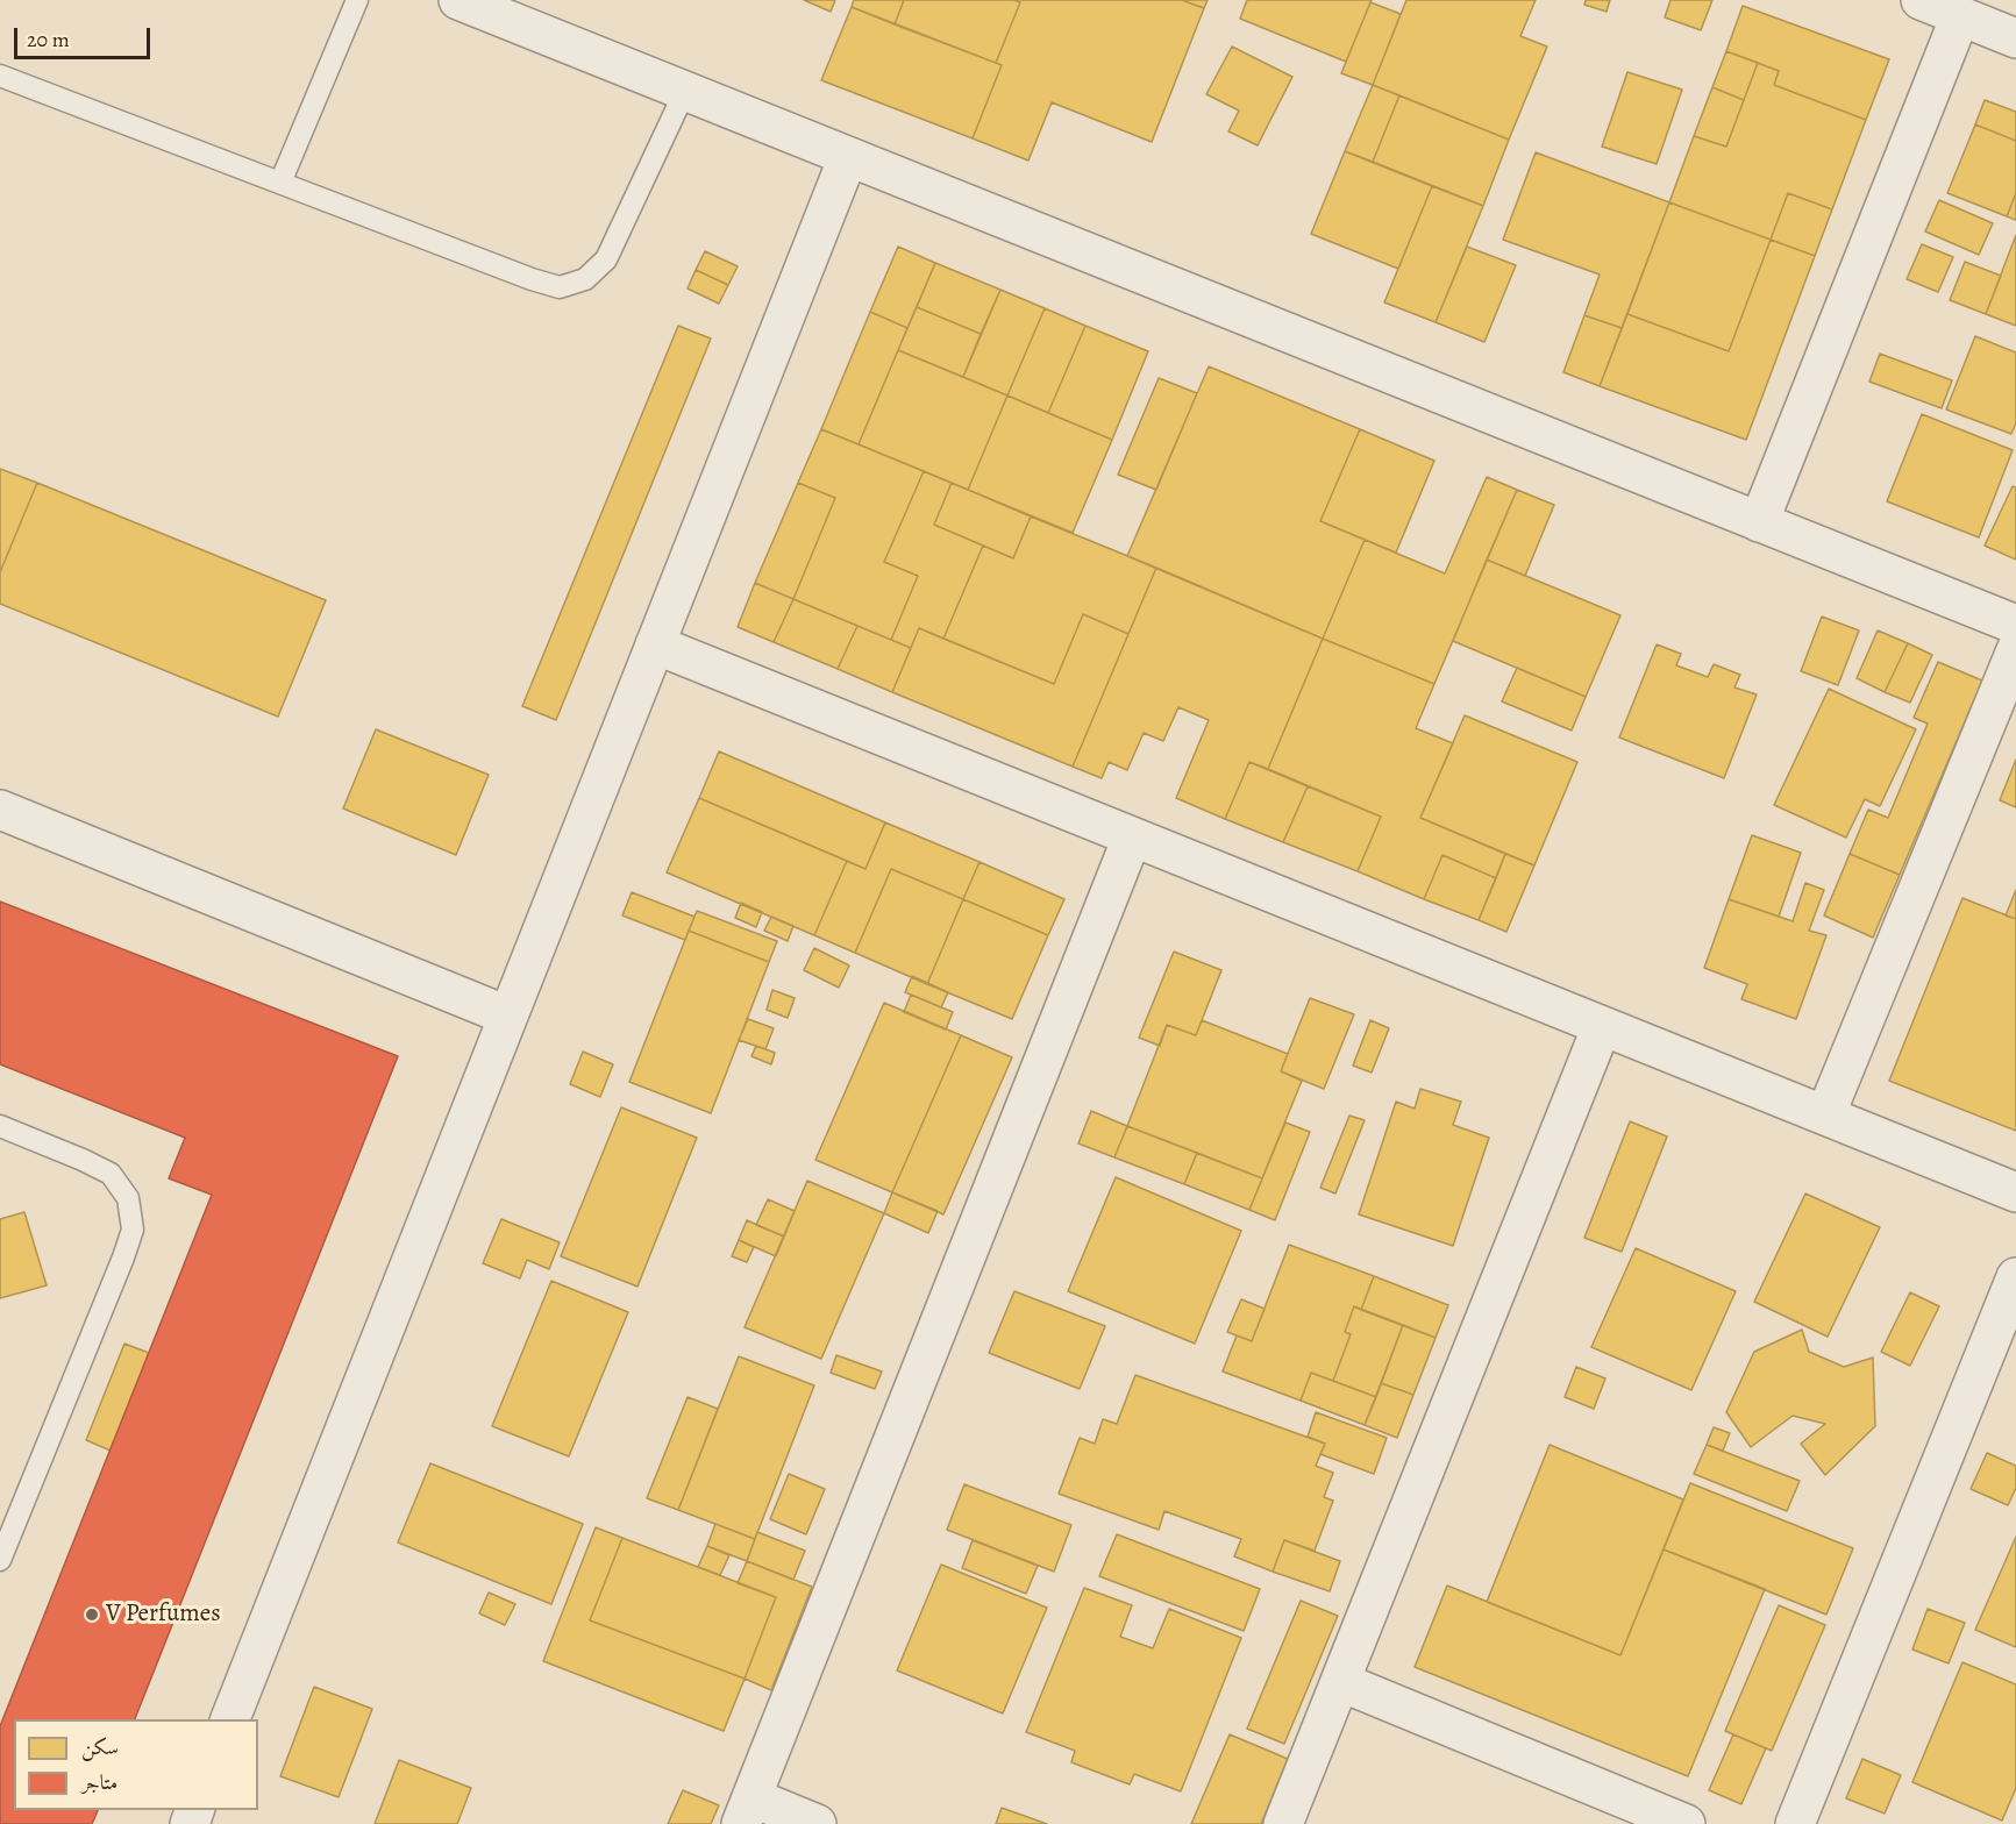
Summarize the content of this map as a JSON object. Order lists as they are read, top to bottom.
{
  "places": ["V Perfumes"],
  "legend": ["سكن", "متاجر"],
  "scale_bar": "20 m"
}
